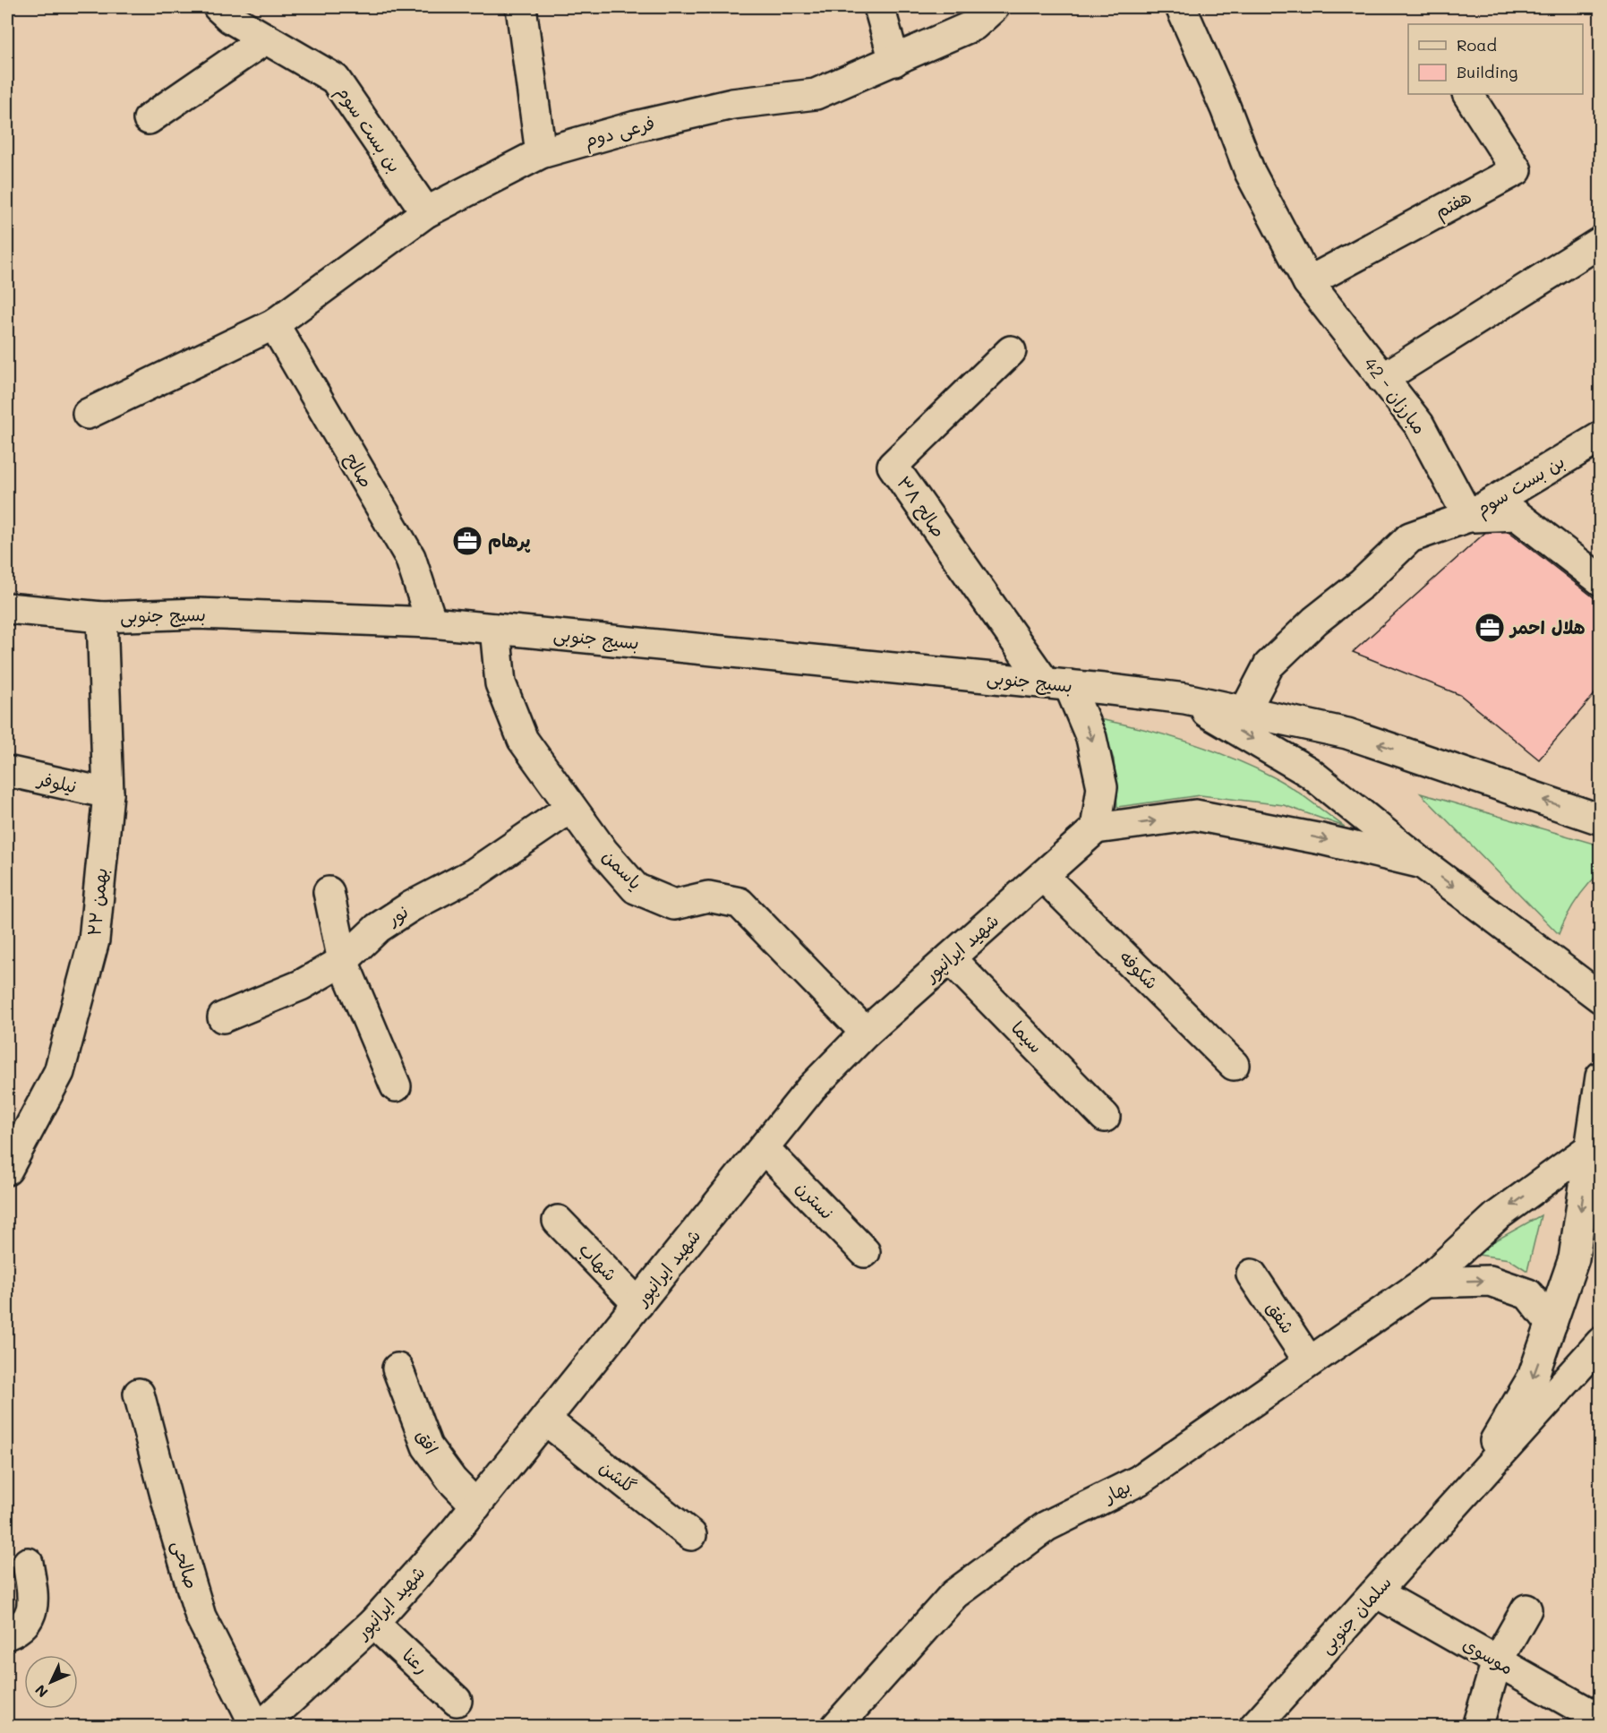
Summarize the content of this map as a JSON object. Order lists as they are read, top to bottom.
{
  "streets": {
    "street": [
      "بن بست سوم",
      "فرعی دوم",
      "هفتم",
      "مبارزان - 42",
      "صالح",
      "صالح ۳۸",
      "بسیج جنوبی",
      "نیلوفر",
      "یاسمن",
      "۲۲ بهمن",
      "نور",
      "شهید ایرانپور",
      "شکوفه",
      "سیما",
      "نسترن",
      "شهاب",
      "شفق",
      "افق",
      "گلشن",
      "بهار",
      "صالحی",
      "سلمان جنوبی",
      "موسوی",
      "رعنا"
    ]
  },
  "crossings": [
    ["بن بست سوم", "فرعی دوم"],
    ["بن بست سوم", "مبارزان - 42"],
    ["فرعی دوم", "صالح"],
    ["هفتم", "مبارزان - 42"],
    ["صالح", "بسیج جنوبی"],
    ["صالح ۳۸", "بسیج جنوبی"],
    ["بسیج جنوبی", "یاسمن"],
    ["بسیج جنوبی", "۲۲ بهمن"],
    ["نیلوفر", "۲۲ بهمن"],
    ["یاسمن", "نور"],
    ["یاسمن", "شهید ایرانپور"],
    ["شهید ایرانپور", "شکوفه"],
    ["شهید ایرانپور", "سیما"],
    ["شهید ایرانپور", "نسترن"],
    ["شهید ایرانپور", "شهاب"],
    ["شهید ایرانپور", "افق"],
    ["شهید ایرانپور", "گلشن"],
    ["شهید ایرانپور", "رعنا"],
    ["شفق", "بهار"],
    ["سلمان جنوبی", "موسوی"]
  ],
  "places": {
    "office": ["پرهام", "هلال احمر"]
  },
  "legend": ["Road", "Building"],
  "north": "bottom left"
}
